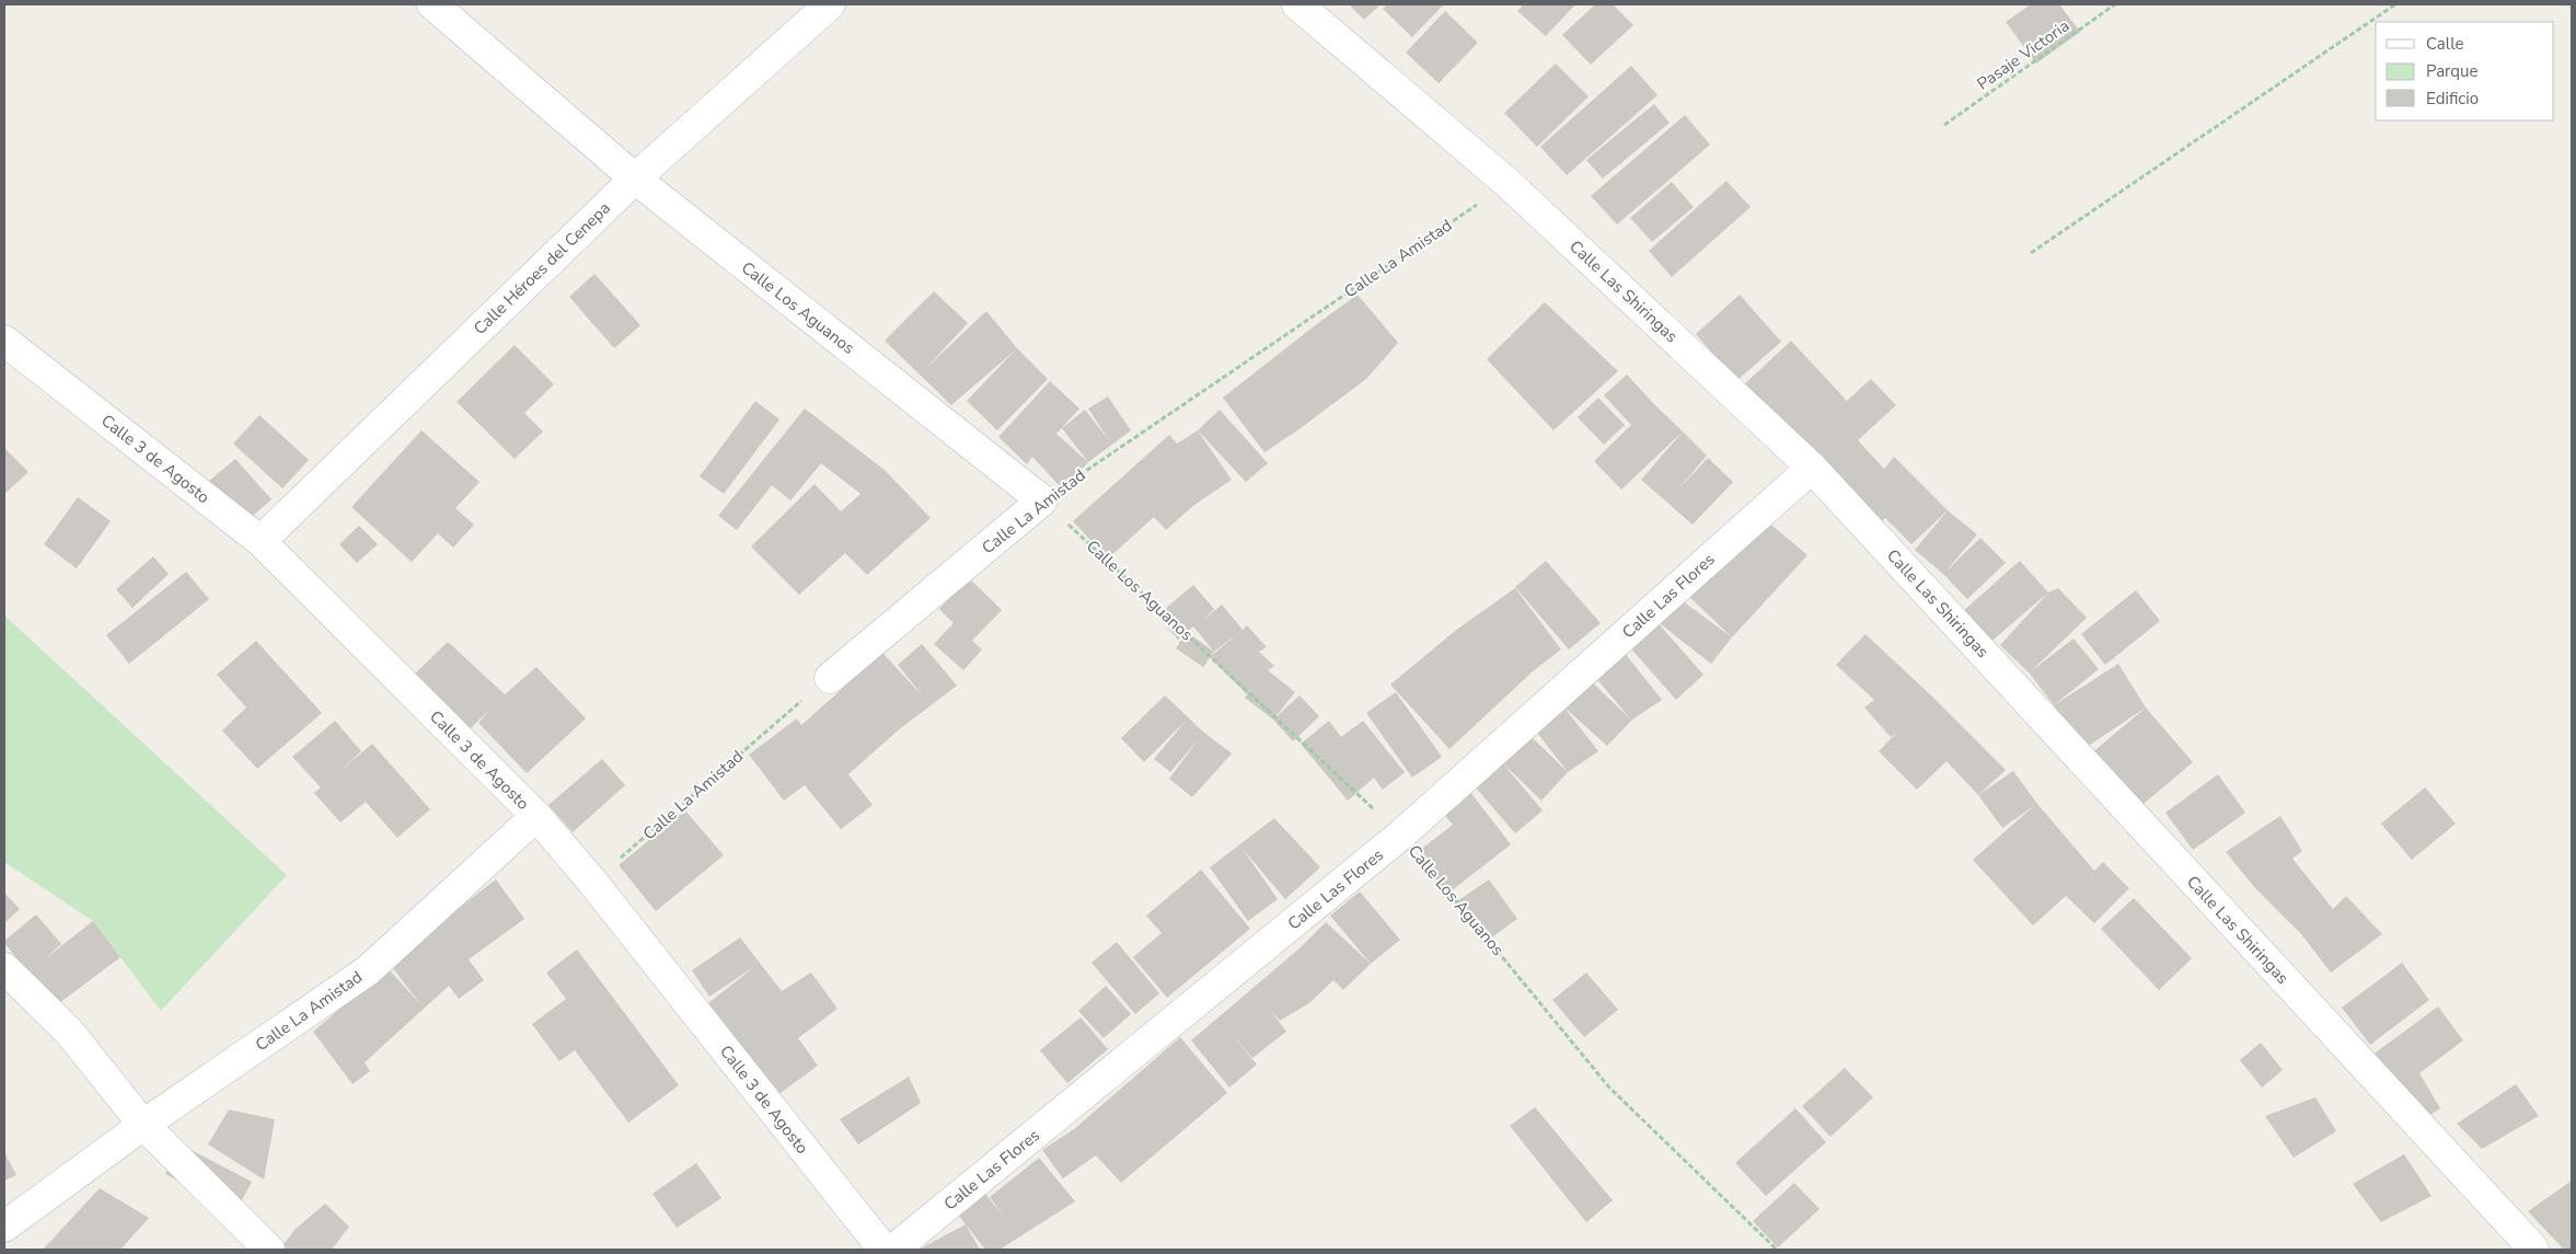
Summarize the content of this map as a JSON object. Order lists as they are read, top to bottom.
{
  "streets": {
    "street": [
      "Calle La Amistad",
      "Calle Héroes del Cenepa",
      "Calle Las Shiringas",
      "Calle Los Aguanos",
      "Calle 3 de Agosto",
      "Calle Las Flores"
    ],
    "path": ["Pasaje Victoria"]
  },
  "crossings": [
    ["Calle La Amistad", "Calle Las Shiringas"],
    ["Calle La Amistad", "Calle Los Aguanos"],
    ["Calle La Amistad", "Calle 3 de Agosto"],
    ["Calle Héroes del Cenepa", "Calle Los Aguanos"],
    ["Calle Héroes del Cenepa", "Calle 3 de Agosto"],
    ["Calle Las Shiringas", "Calle Las Flores"],
    ["Calle Los Aguanos", "Calle Las Flores"]
  ],
  "legend": ["Calle", "Parque", "Edificio"]
}
